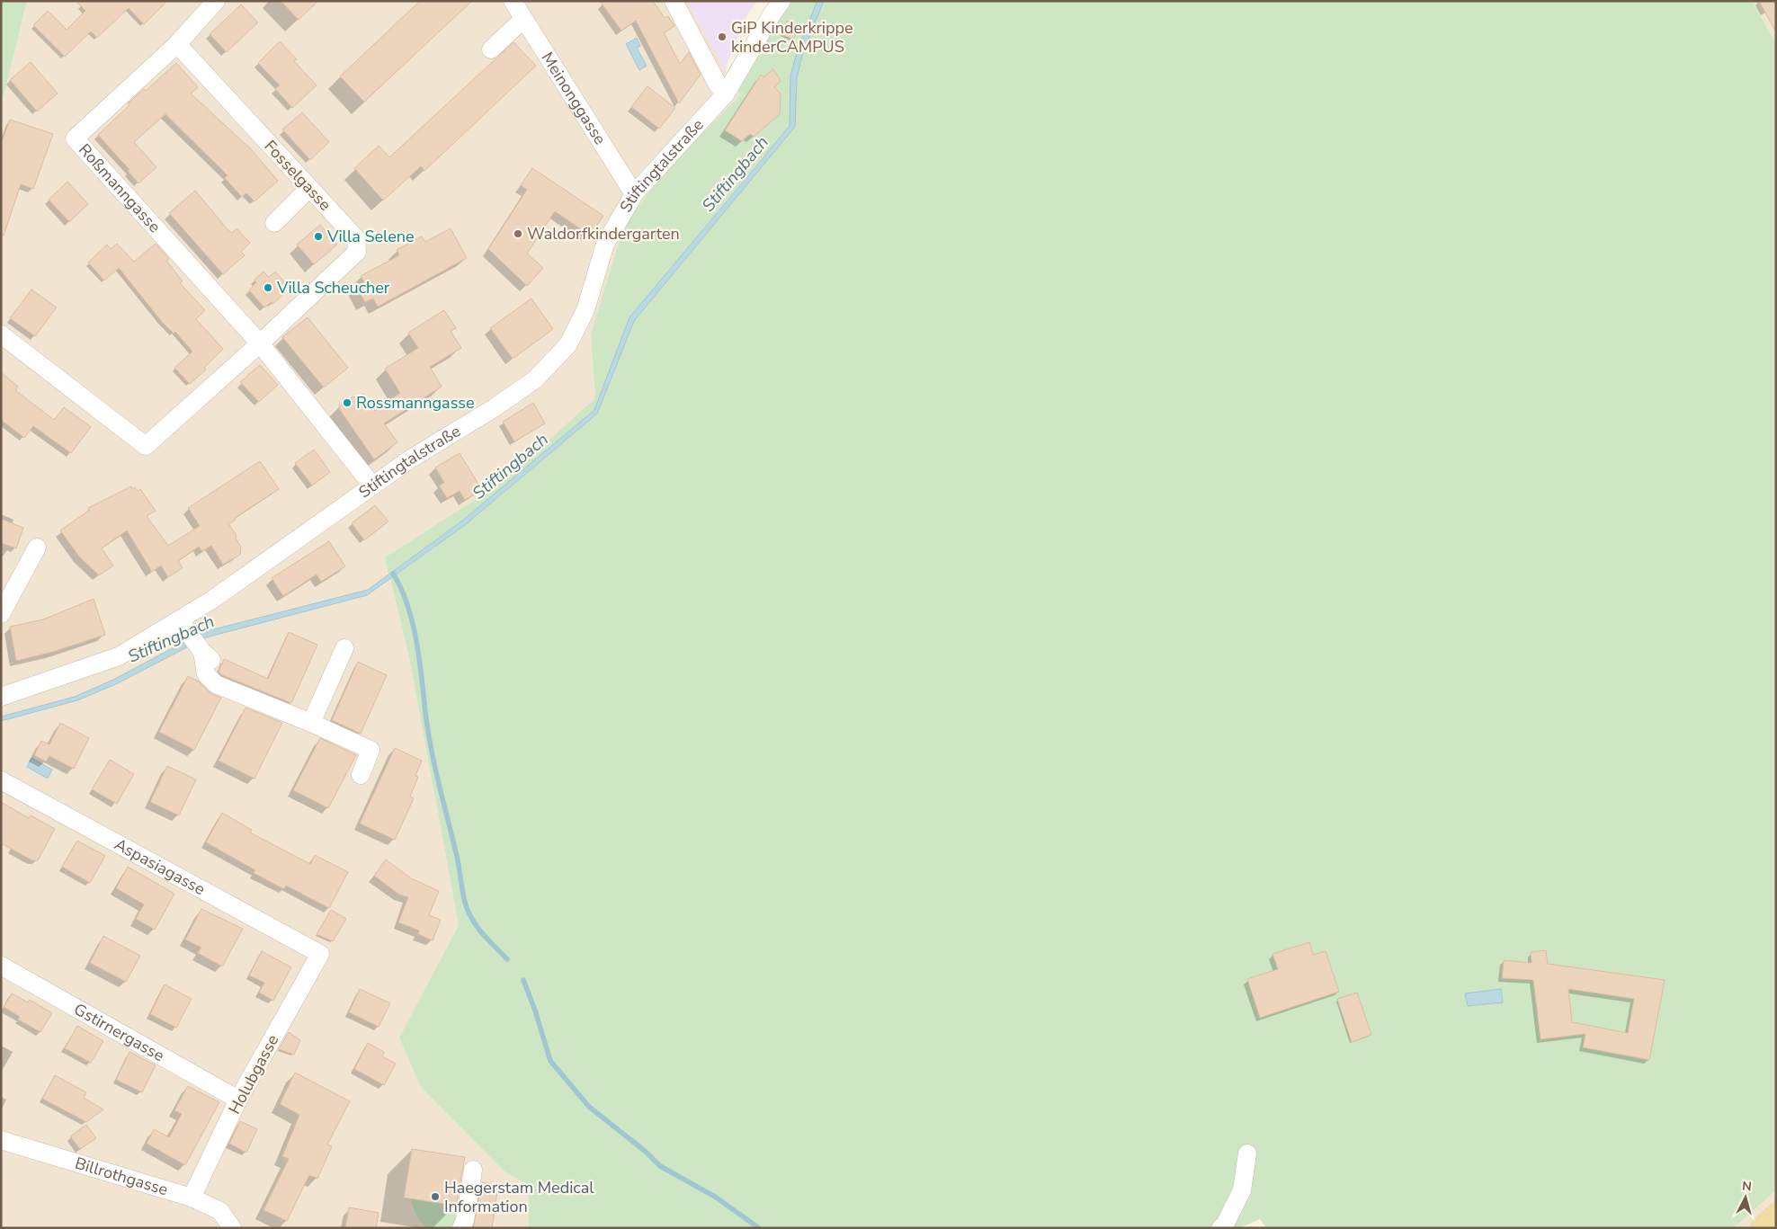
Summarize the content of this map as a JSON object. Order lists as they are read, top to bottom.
{
  "streets": {
    "street": [
      "Meinonggasse",
      "Stiftingtalstraße",
      "Fosselgasse",
      "Roßmanngasse",
      "Aspasiagasse",
      "Gstirnergasse",
      "Holubgasse",
      "Billrothgasse"
    ]
  },
  "crossings": [
    ["Meinonggasse", "Stiftingtalstraße"],
    ["Stiftingtalstraße", "Roßmanngasse"],
    ["Fosselgasse", "Roßmanngasse"],
    ["Aspasiagasse", "Holubgasse"],
    ["Gstirnergasse", "Holubgasse"],
    ["Holubgasse", "Billrothgasse"]
  ],
  "water": ["Stiftingbach"],
  "places": [
    "GiP Kinderkrippe kinderCAMPUS",
    "Waldorfkindergarten",
    "Villa Selene",
    "Villa Scheucher",
    "Rossmanngasse",
    "Haegerstam Medical Information"
  ],
  "north": "top"
}
